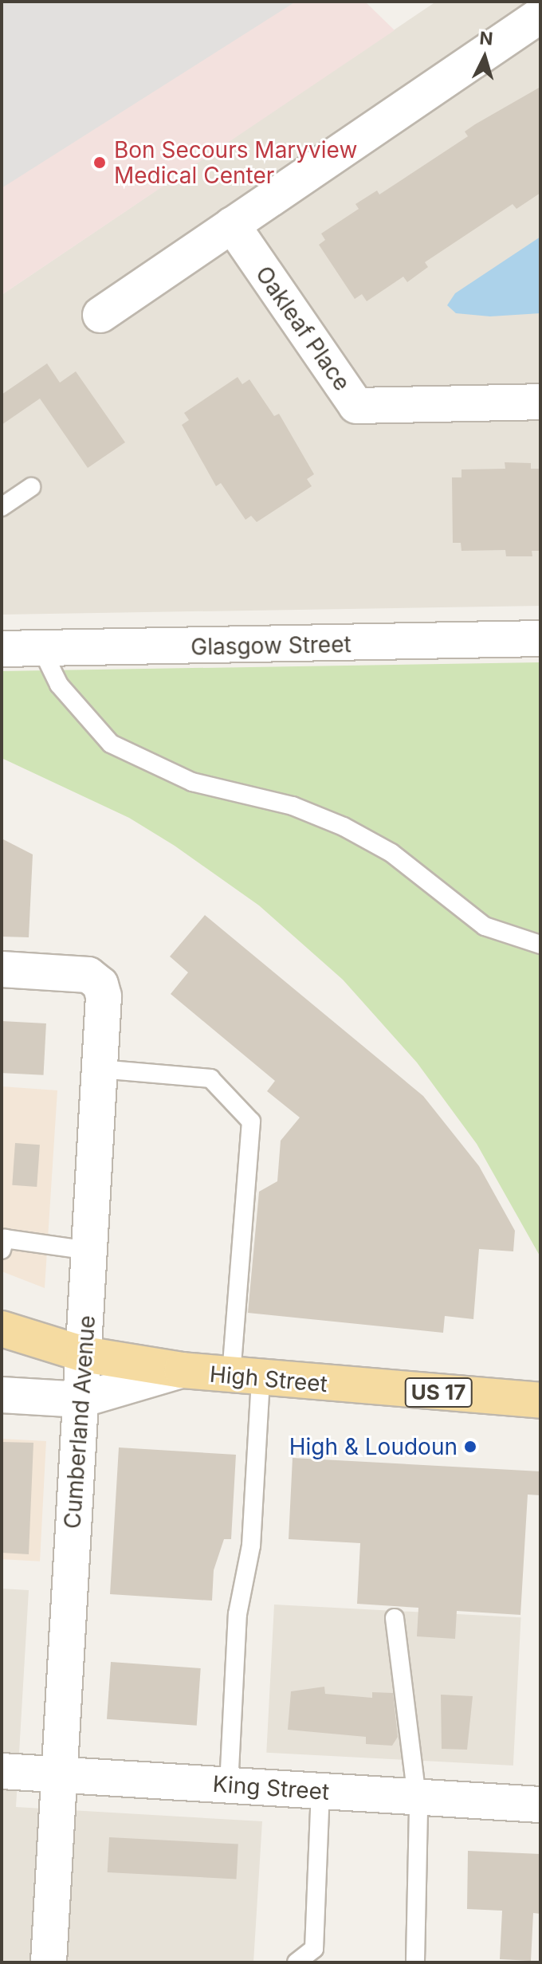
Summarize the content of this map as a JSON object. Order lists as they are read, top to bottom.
{
  "streets": {
    "main road": ["High Street", "US 17"],
    "street": [
      "Oakleaf Place",
      "Glasgow Street",
      "Cumberland Avenue",
      "King Street"
    ]
  },
  "crossings": [
    ["High Street", "Cumberland Avenue"],
    ["Cumberland Avenue", "King Street"]
  ],
  "places": ["Bon Secours Maryview Medical Center", "High & Loudoun"],
  "north": "top"
}
